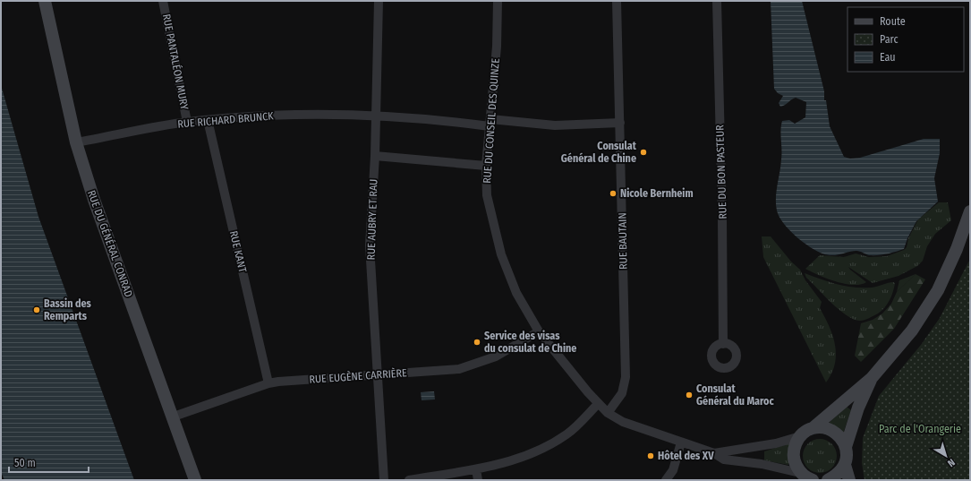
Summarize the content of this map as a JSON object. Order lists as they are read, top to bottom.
{
  "streets": {
    "street": [
      "RUE PANTALÉON MURY",
      "RUE RICHARD BRUNCK",
      "RUE DU CONSEIL DES QUINZE",
      "RUE DU BON PASTEUR",
      "RUE AUBRY ET RAU",
      "RUE BAUTAIN",
      "RUE DU GÉNÉRAL CONRAD",
      "RUE KANT",
      "RUE EUGÈNE CARRIÈRE"
    ]
  },
  "crossings": [
    ["RUE PANTALÉON MURY", "RUE RICHARD BRUNCK"],
    ["RUE RICHARD BRUNCK", "RUE DU CONSEIL DES QUINZE"],
    ["RUE RICHARD BRUNCK", "RUE AUBRY ET RAU"],
    ["RUE RICHARD BRUNCK", "RUE BAUTAIN"],
    ["RUE RICHARD BRUNCK", "RUE DU GÉNÉRAL CONRAD"],
    ["RUE RICHARD BRUNCK", "RUE KANT"],
    ["RUE DU CONSEIL DES QUINZE", "RUE BAUTAIN"],
    ["RUE DU CONSEIL DES QUINZE", "RUE EUGÈNE CARRIÈRE"],
    ["RUE AUBRY ET RAU", "RUE EUGÈNE CARRIÈRE"],
    ["RUE DU GÉNÉRAL CONRAD", "RUE EUGÈNE CARRIÈRE"],
    ["RUE KANT", "RUE EUGÈNE CARRIÈRE"]
  ],
  "parks": ["Parc de l'Orangerie"],
  "places": [
    "Consulat Général de Chine",
    "Nicole Bernheim",
    "Bassin des Remparts",
    "Service des visas du consulat de Chine",
    "Consulat Général du Maroc",
    "Hôtel des XV"
  ],
  "legend": ["Route", "Parc", "Eau"],
  "scale_bar": "50 m",
  "north": "bottom right"
}
